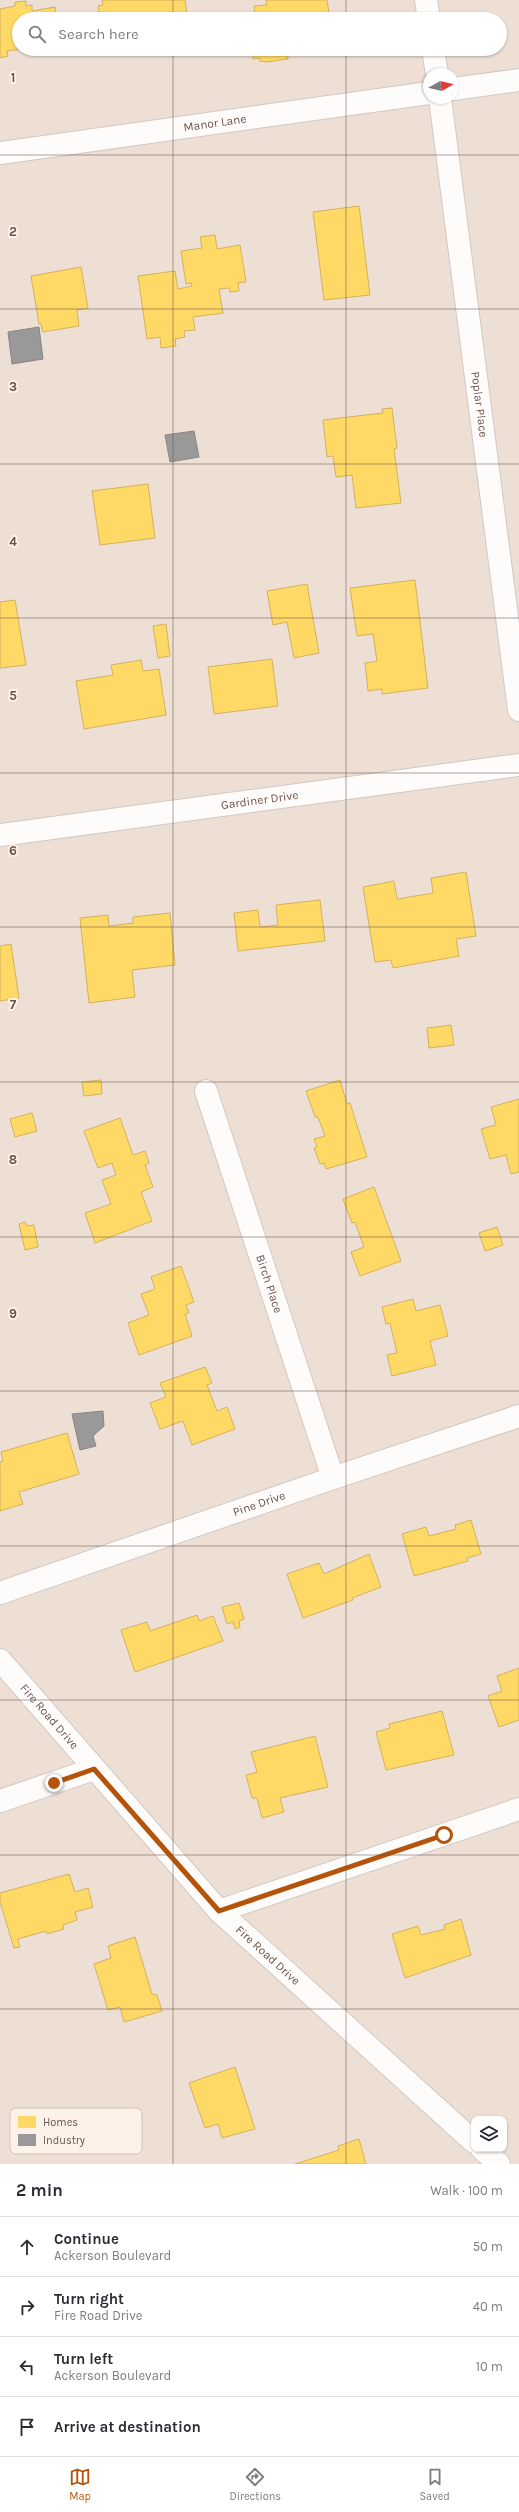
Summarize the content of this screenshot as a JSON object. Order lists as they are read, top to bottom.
{
  "streets": {
    "street": [
      "Manor Lane",
      "Poplar Place",
      "Gardiner Drive",
      "Birch Place",
      "Pine Drive",
      "Fire Road Drive"
    ]
  },
  "crossings": [
    ["Birch Place", "Pine Drive"]
  ],
  "legend": ["Homes", "Industry"],
  "north": "right",
  "page": {
    "search": "Search here",
    "heading": ["2 min", "Walk · 100 m"],
    "list": [
      ["Continue", "Ackerson Boulevard", "50 m"],
      ["Turn right", "Fire Road Drive", "40 m"],
      ["Turn left", "Ackerson Boulevard", "10 m"],
      "Arrive at destination"
    ],
    "nav": ["Map", "Directions", "Saved"]
  },
  "grid": {
    "rows": [
      "1",
      "2",
      "3",
      "4",
      "5",
      "6",
      "7",
      "8",
      "9"
    ]
  }
}
